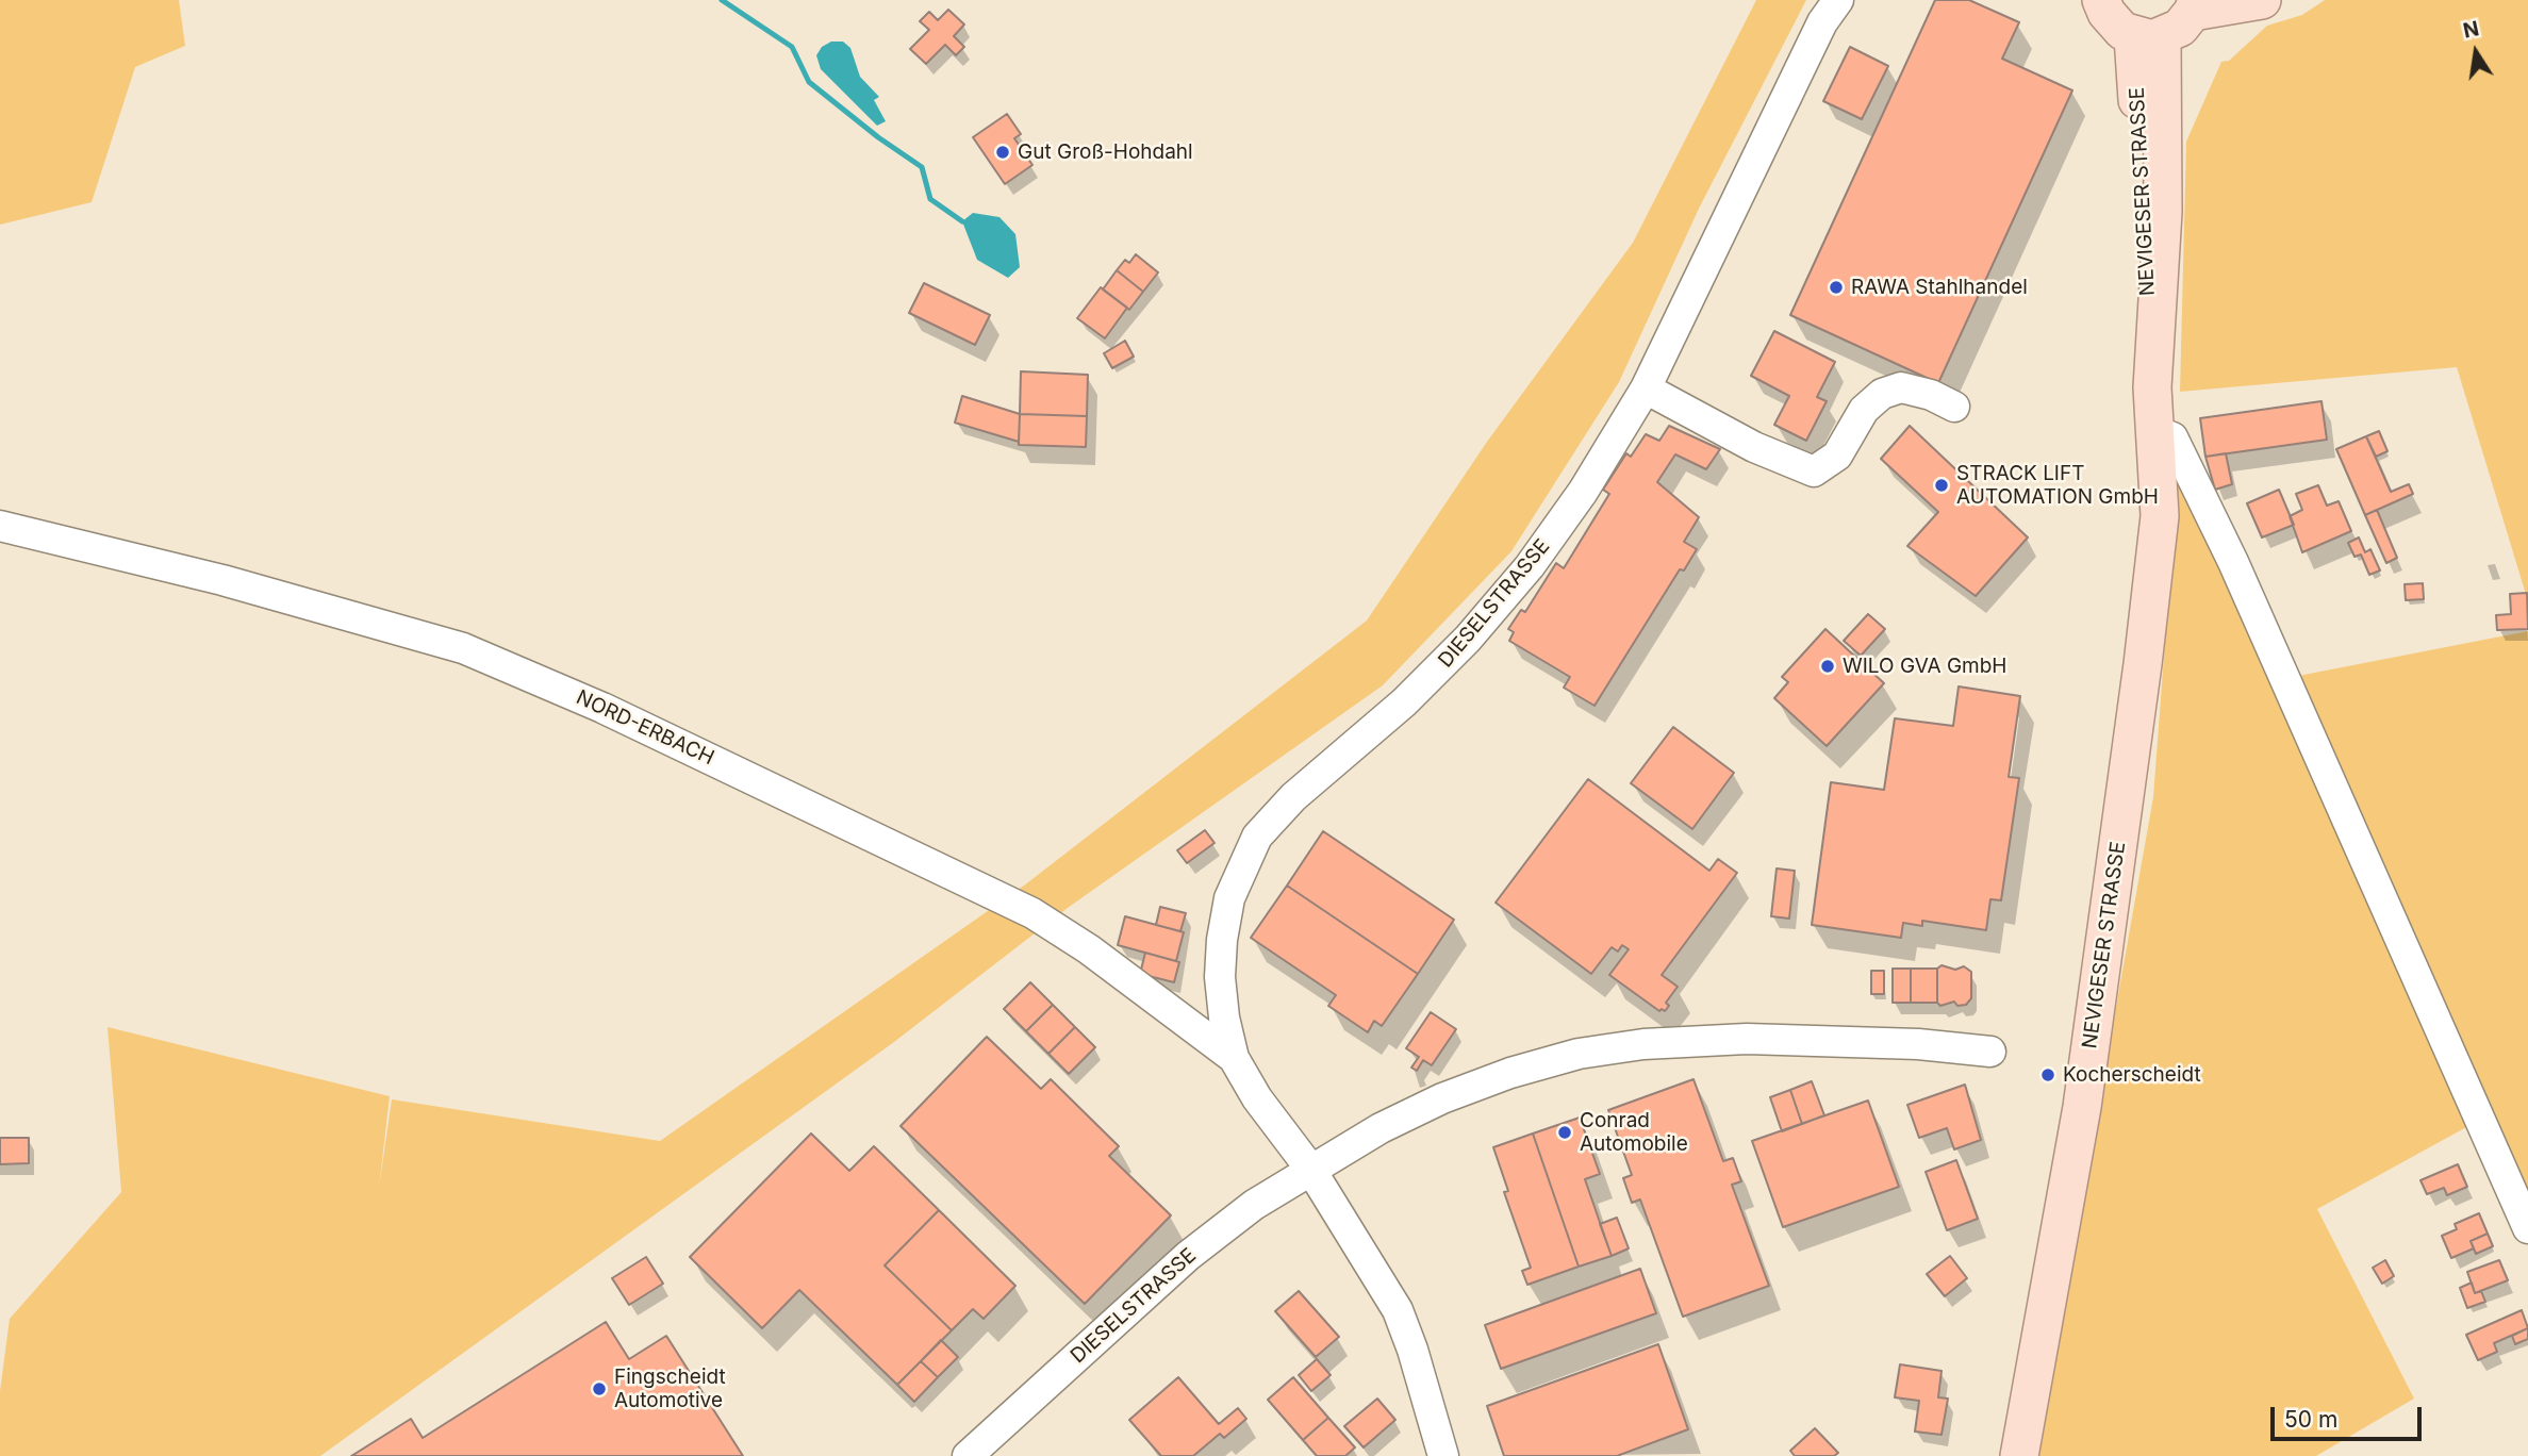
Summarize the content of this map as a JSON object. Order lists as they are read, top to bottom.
{
  "streets": {
    "main road": ["NEVIGESER STRASSE"],
    "street": ["DIESELSTRASSE", "NORD-ERBACH"]
  },
  "crossings": [
    ["DIESELSTRASSE", "NORD-ERBACH"]
  ],
  "places": [
    "Gut Groß-Hohdahl",
    "RAWA Stahlhandel",
    "STRACK LIFT AUTOMATION GmbH",
    "WILO GVA GmbH",
    "Kocherscheidt",
    "Conrad Automobile",
    "Fingscheidt Automotive"
  ],
  "scale_bar": "50 m",
  "north": "top"
}
